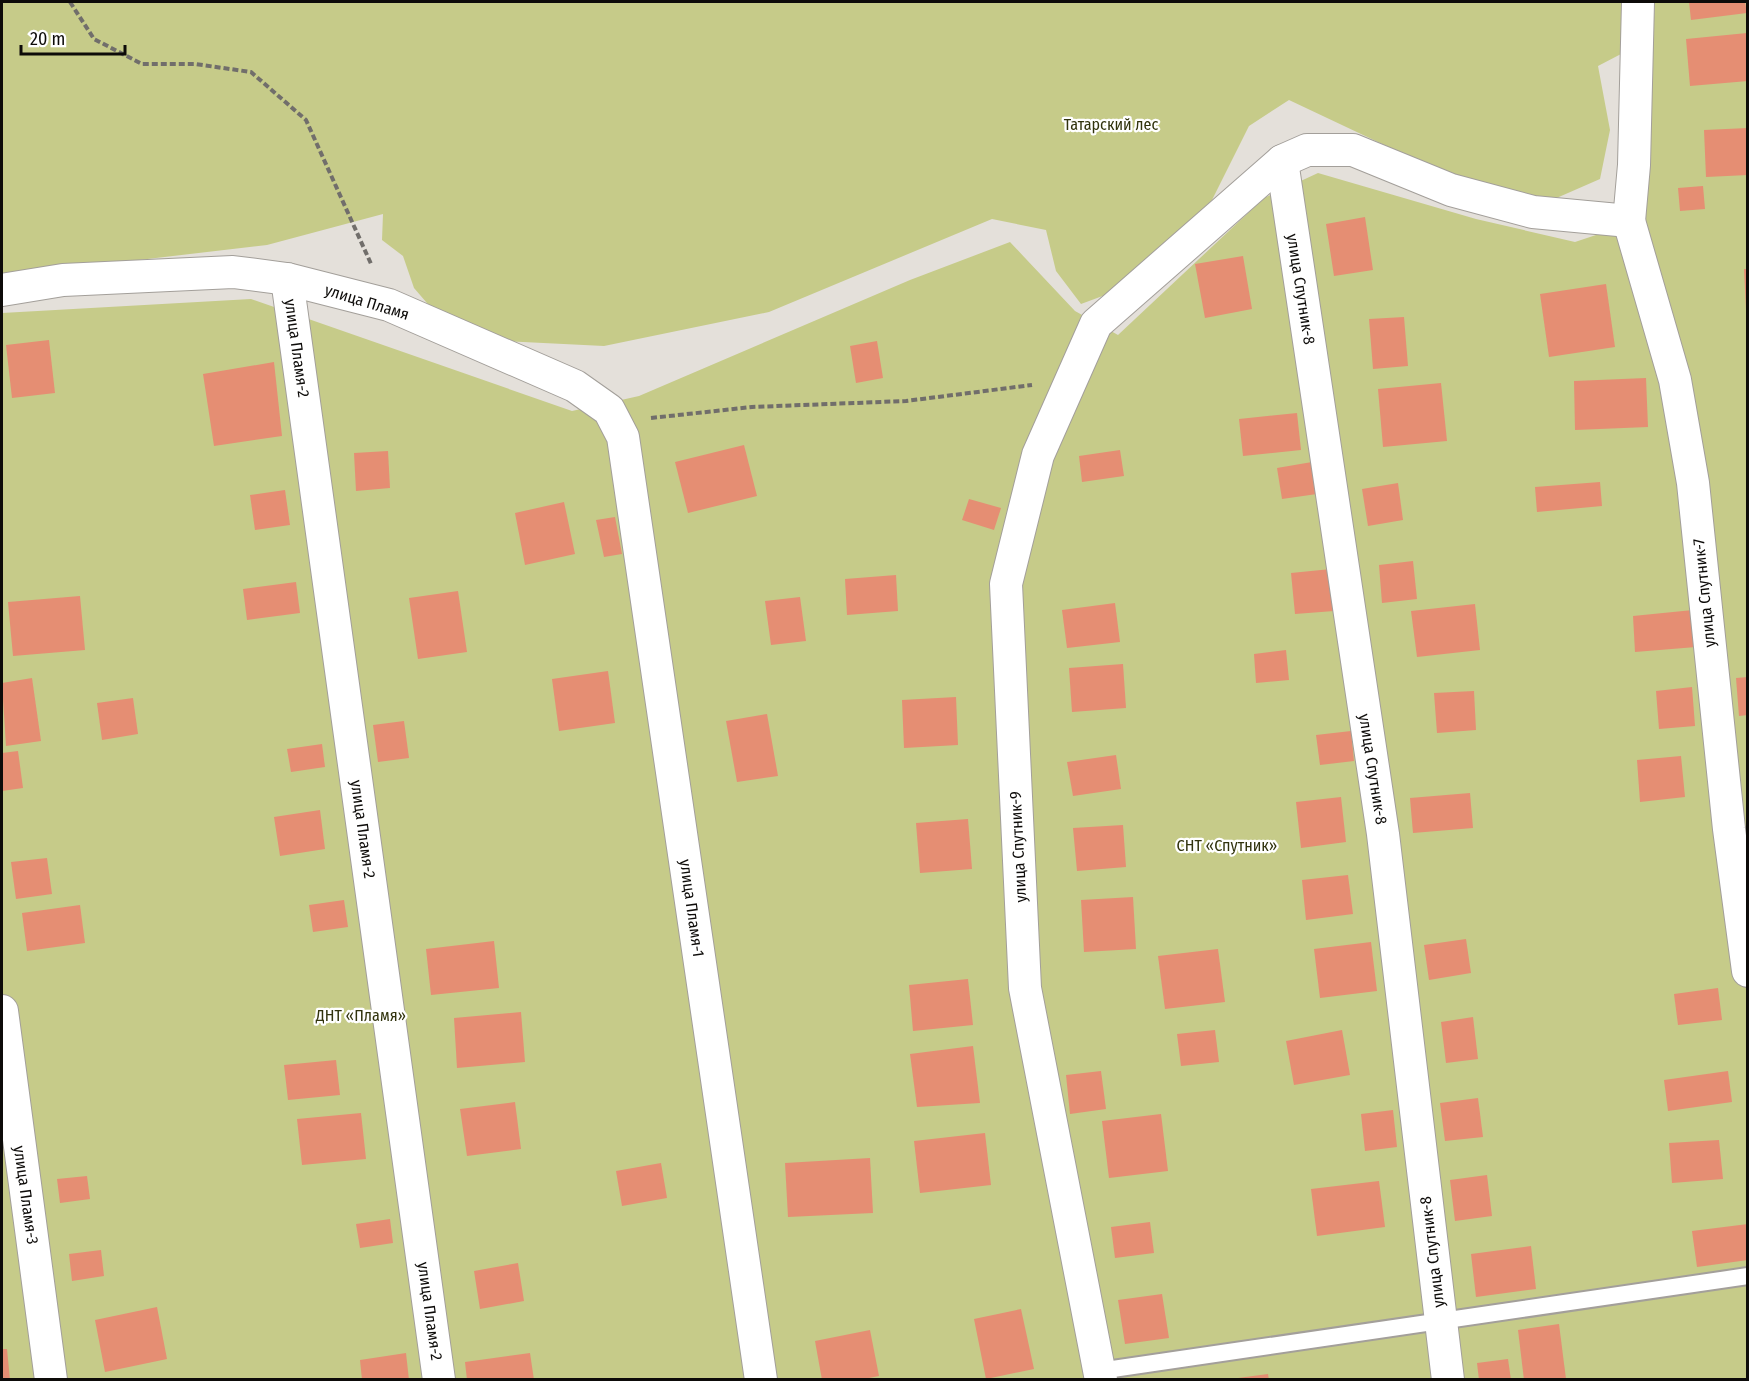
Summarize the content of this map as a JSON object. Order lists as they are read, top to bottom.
{
  "streets": {
    "street": [
      "улица Спутник-8",
      "улица Пламя",
      "улица Пламя-2",
      "улица Спутник-7",
      "улица Спутник-9",
      "улица Пламя-1",
      "улица Пламя-3"
    ]
  },
  "crossings": [
    ["улица Спутник-8", "улица Спутник-9"],
    ["улица Пламя", "улица Пламя-2"],
    ["улица Пламя", "улица Пламя-1"]
  ],
  "parks": ["Татарский лес", "СНТ «Спутник»", "ДНТ «Пламя»"],
  "scale_bar": "20 m"
}
